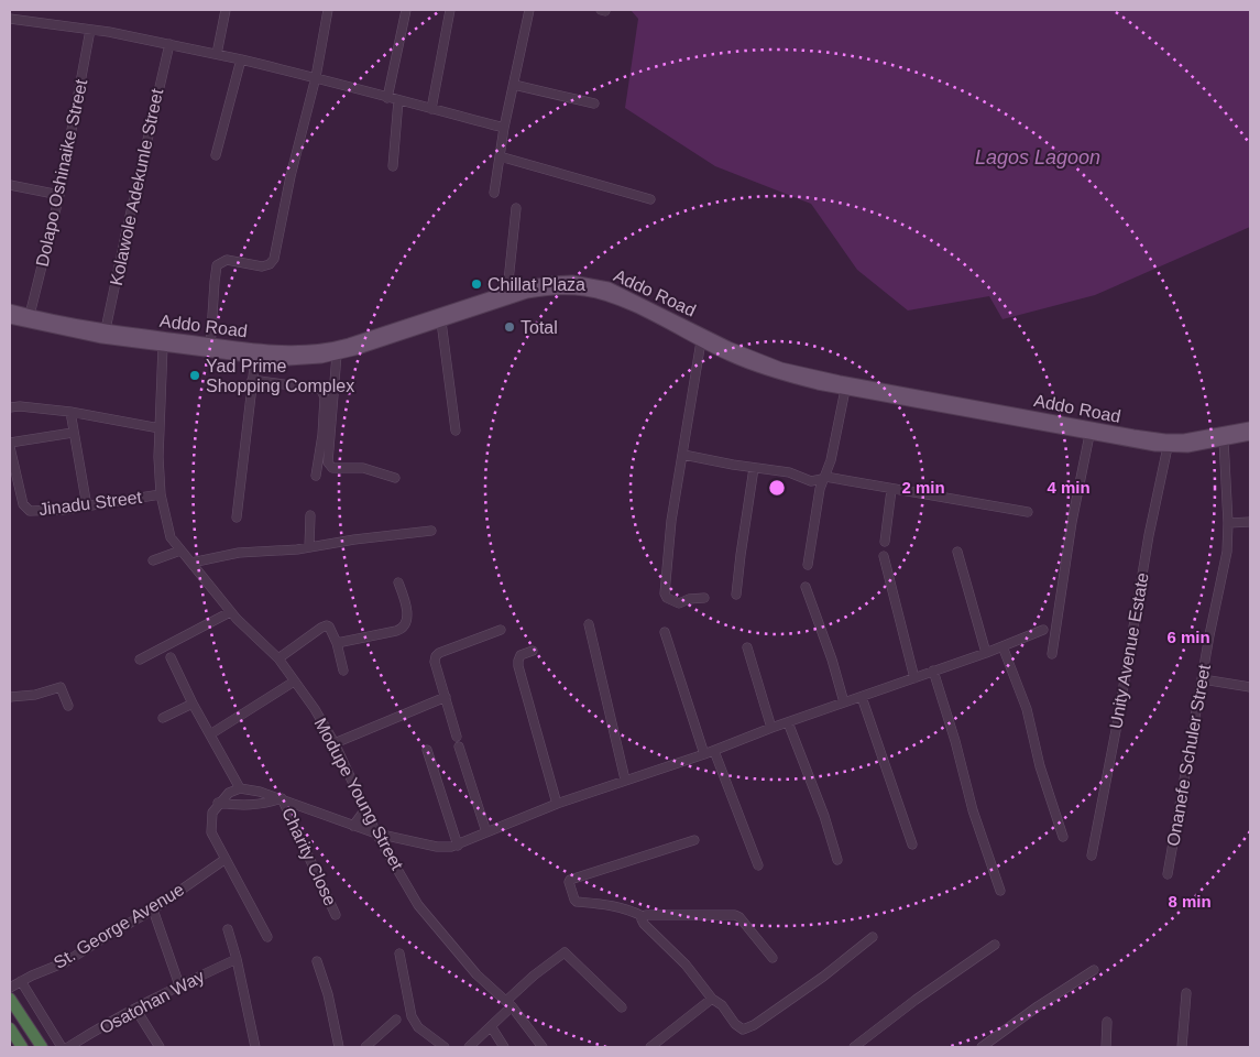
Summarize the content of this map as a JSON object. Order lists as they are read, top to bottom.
{
  "streets": {
    "main road": ["Addo Road"],
    "street": [
      "Dolapo Oshinaike Street",
      "Kolawole Adekunle Street",
      "Jinadu Street",
      "Unity Avenue Estate",
      "Onanefe Schuler Street",
      "Modupe Young Street",
      "Charity Close",
      "St. George Avenue",
      "Osatohan Way"
    ]
  },
  "crossings": [
    ["Dolapo Oshinaike Street", "Addo Road"],
    ["Kolawole Adekunle Street", "Addo Road"],
    ["Addo Road", "Unity Avenue Estate"],
    ["Addo Road", "Onanefe Schuler Street"],
    ["Addo Road", "Modupe Young Street"],
    ["Jinadu Street", "Modupe Young Street"]
  ],
  "water": ["Lagos Lagoon"],
  "places": ["Chillat Plaza", "Total", "Yad Prime Shopping Complex"],
  "rings": [
    "2 min",
    "4 min",
    "6 min",
    "8 min"
  ]
}
